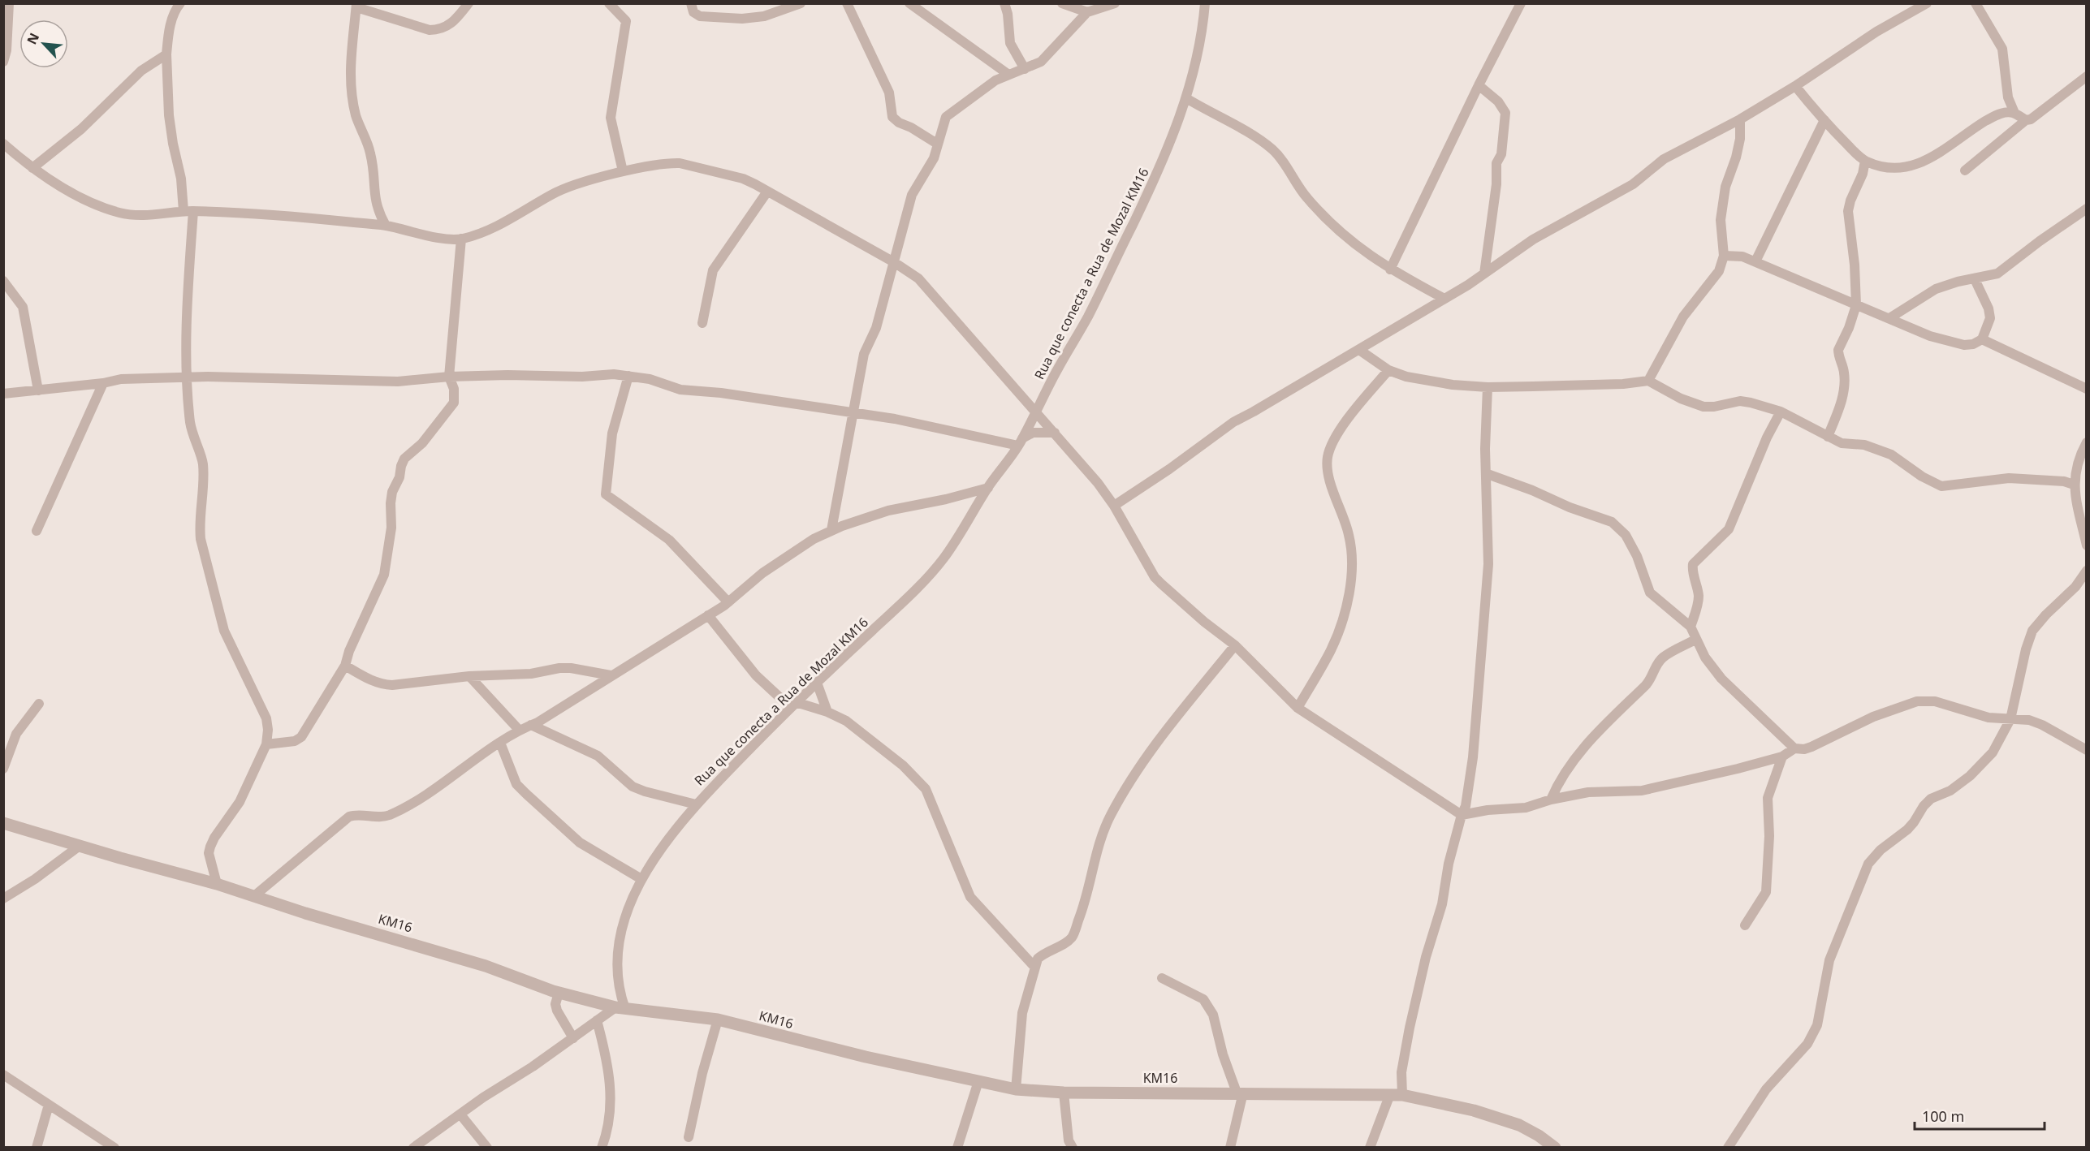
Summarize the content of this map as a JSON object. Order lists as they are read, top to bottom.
{
  "streets": {
    "street": ["Rua que conecta a Rua de Mozal KM16", "KM16"]
  },
  "crossings": [
    ["Rua que conecta a Rua de Mozal KM16", "KM16"]
  ],
  "scale_bar": "100 m",
  "north": "top left"
}
